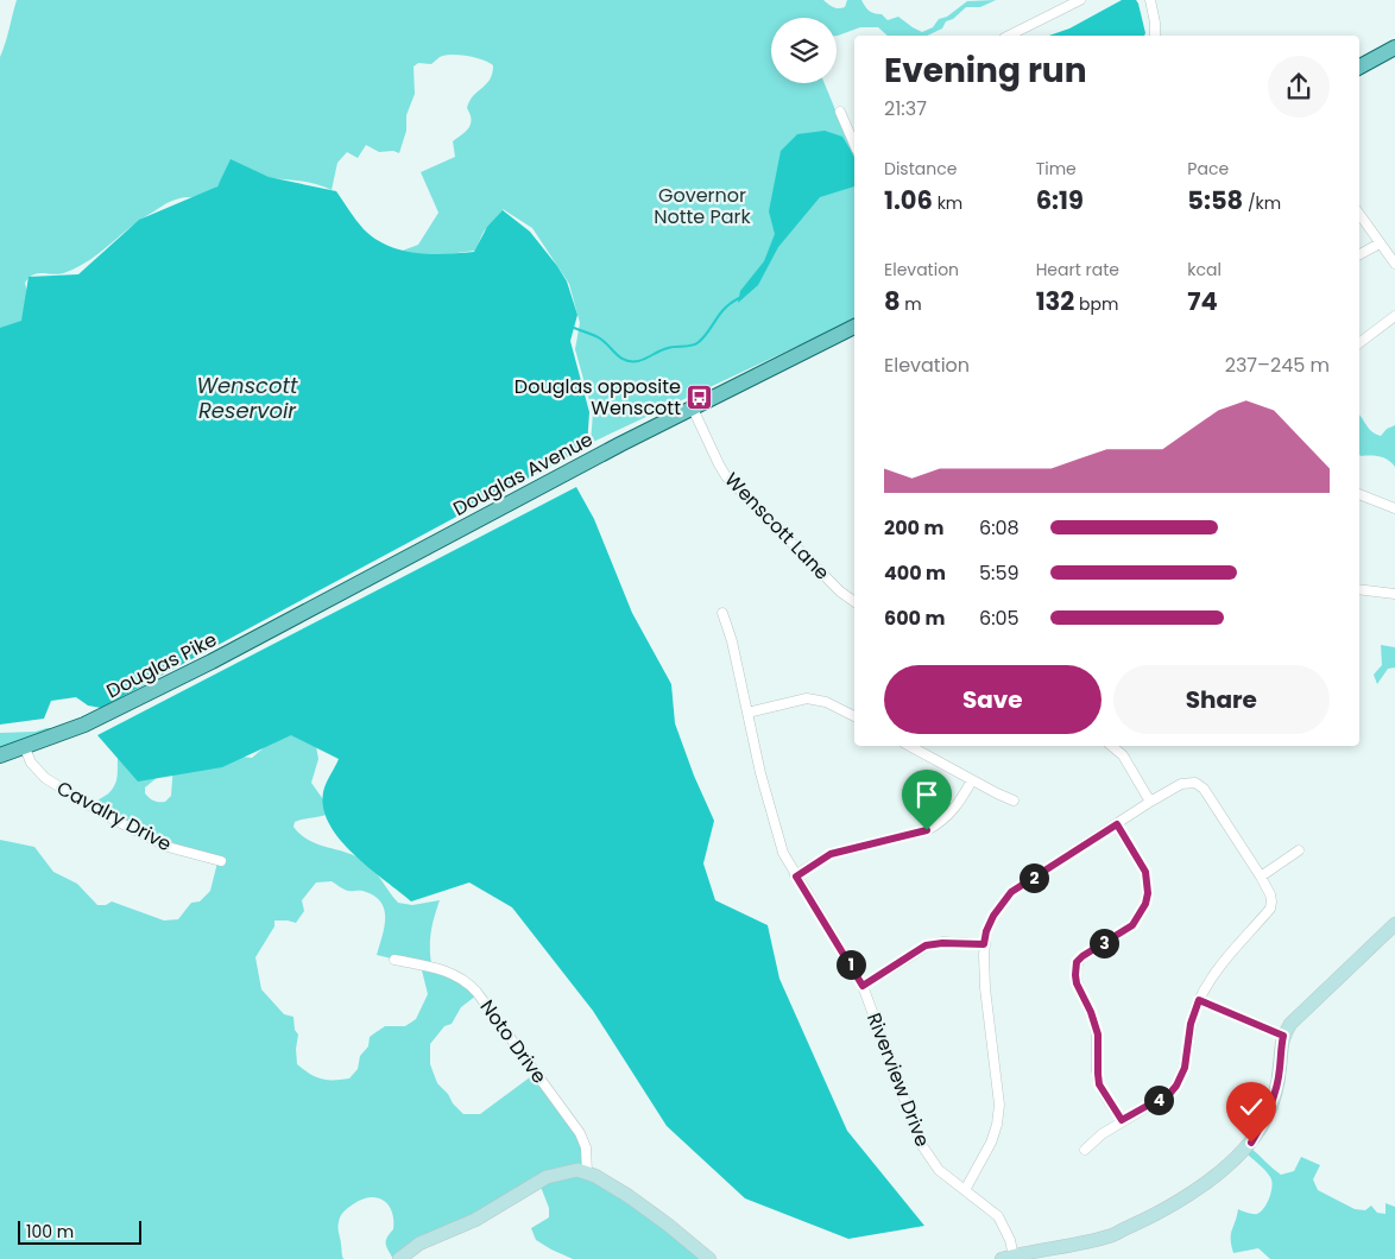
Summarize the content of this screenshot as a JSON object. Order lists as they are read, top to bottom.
{
  "streets": {
    "main road": ["Douglas Avenue", "Douglas Pike"],
    "street": [
      "Wenscott Lane",
      "Cavalry Drive",
      "Noto Drive",
      "Riverview Drive"
    ]
  },
  "crossings": [
    ["Douglas Avenue", "Wenscott Lane"],
    ["Douglas Avenue", "Douglas Pike"],
    ["Douglas Pike", "Cavalry Drive"]
  ],
  "water": ["Wenscott Reservoir"],
  "parks": ["Governor Notte Park"],
  "places": {
    "bus stop": ["Douglas opposite Wenscott"]
  },
  "scale_bar": "100 m",
  "page": {
    "heading": ["Evening run", "21:37"],
    "stats": [
      ["Distance", "1.06 km"],
      ["Time", "6:19"],
      ["Pace", "5:58 /km"],
      ["Elevation", "8 m"],
      ["Heart rate", "132 bpm"],
      ["kcal", "74"]
    ],
    "chart": ["Elevation", "237–245 m"],
    "list": [
      {
        "name": "200 m",
        "note": "6:08"
      },
      {
        "name": "400 m",
        "note": "5:59"
      },
      {
        "name": "600 m",
        "note": "6:05"
      }
    ],
    "buttons": ["Save", "Share"],
    "pins": [
      "2",
      "3",
      "1",
      "4"
    ],
    "scale": "100 m"
  }
}
